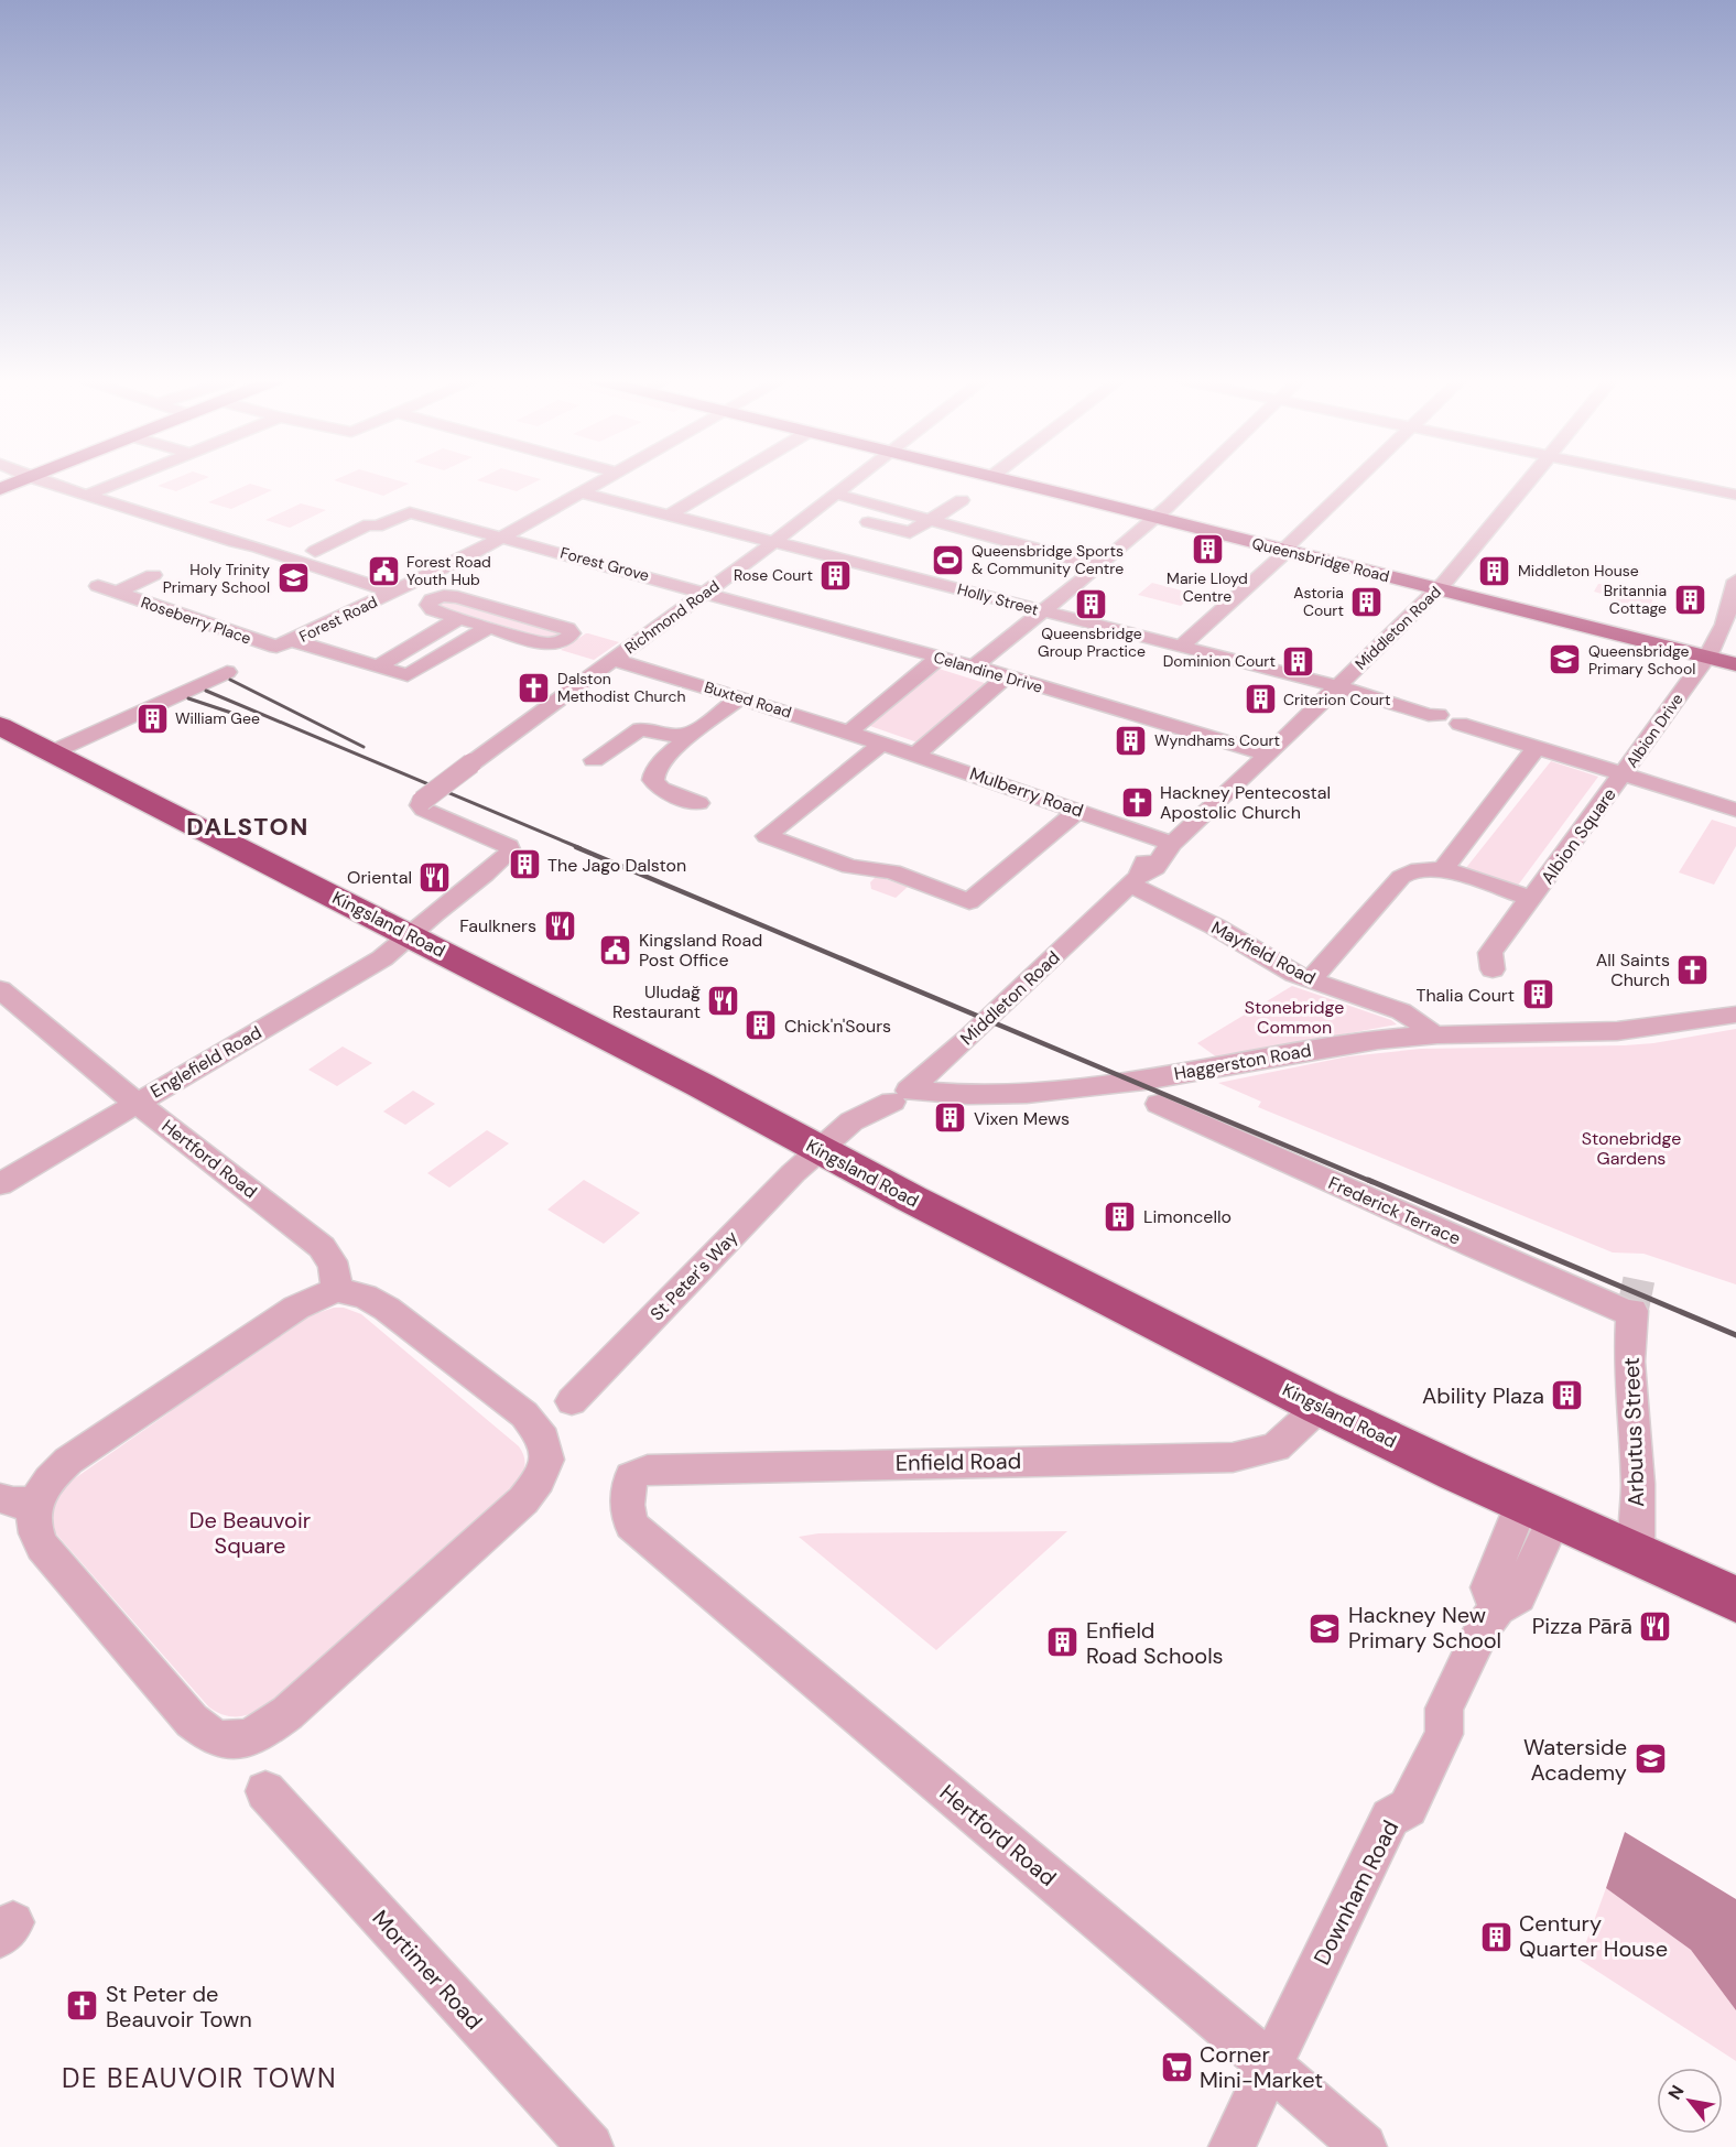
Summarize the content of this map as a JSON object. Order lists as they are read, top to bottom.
{
  "streets": {
    "highway": ["Kingsland Road"],
    "main road": ["Queensbridge Road"],
    "street": [
      "Forest Grove",
      "Holly Street",
      "Richmond Road",
      "Forest Road",
      "Roseberry Place",
      "Middleton Road",
      "Celandine Drive",
      "Buxted Road",
      "Albion Drive",
      "Mulberry Road",
      "Albion Square",
      "Mayfield Road",
      "Englefield Road",
      "Haggerston Road",
      "Hertford Road",
      "Frederick Terrace",
      "St Peter's Way",
      "Arbutus Street",
      "Enfield Road",
      "Downham Road",
      "Mortimer Road"
    ]
  },
  "crossings": [
    ["Queensbridge Road", "Middleton Road"],
    ["Queensbridge Road", "Albion Drive"],
    ["Forest Grove", "Richmond Road"],
    ["Forest Grove", "Forest Road"],
    ["Forest Grove", "Celandine Drive"],
    ["Holly Street", "Richmond Road"],
    ["Holly Street", "Forest Road"],
    ["Holly Street", "Middleton Road"],
    ["Richmond Road", "Celandine Drive"],
    ["Richmond Road", "Buxted Road"],
    ["Richmond Road", "Kingsland Road"],
    ["Richmond Road", "Englefield Road"],
    ["Forest Road", "Roseberry Place"],
    ["Middleton Road", "Celandine Drive"],
    ["Middleton Road", "Mulberry Road"],
    ["Middleton Road", "Kingsland Road"],
    ["Middleton Road", "Mayfield Road"],
    ["Middleton Road", "Haggerston Road"],
    ["Middleton Road", "St Peter's Way"],
    ["Buxted Road", "Mulberry Road"],
    ["Albion Drive", "Albion Square"],
    ["Kingsland Road", "Englefield Road"],
    ["Kingsland Road", "St Peter's Way"],
    ["Kingsland Road", "Arbutus Street"],
    ["Kingsland Road", "Enfield Road"],
    ["Kingsland Road", "Downham Road"],
    ["Mayfield Road", "Haggerston Road"],
    ["Englefield Road", "Hertford Road"],
    ["Hertford Road", "Enfield Road"],
    ["Hertford Road", "Downham Road"],
    ["Frederick Terrace", "Arbutus Street"]
  ],
  "districts": ["DALSTON", "DE BEAUVOIR TOWN"],
  "parks": ["Stonebridge Common", "Stonebridge Gardens", "De Beauvoir Square"],
  "places": {
    "building": [
      "Marie Lloyd Centre",
      "Middleton House",
      "Rose Court",
      "Britannia Cottage",
      "Astoria Court",
      "Queensbridge Group Practice",
      "Dominion Court",
      "Criterion Court",
      "William Gee",
      "Wyndhams Court",
      "The Jago Dalston",
      "Thalia Court",
      "Chick'n'Sours",
      "Vixen Mews",
      "Limoncello",
      "Ability Plaza",
      "Enfield Road Schools",
      "Century Quarter House"
    ],
    "sports": ["Queensbridge Sports & Community Centre"],
    "public building": ["Forest Road Youth Hub", "Kingsland Road Post Office"],
    "school or university": [
      "Holy Trinity Primary School",
      "Queensbridge Primary School",
      "Hackney New Primary School",
      "Waterside Academy"
    ],
    "church": [
      "Dalston Methodist Church",
      "Hackney Pentecostal Apostolic Church",
      "All Saints Church",
      "St Peter de Beauvoir Town"
    ],
    "restaurant": [
      "Oriental",
      "Faulkners",
      "Uludağ Restaurant",
      "Pizza Pārā"
    ],
    "supermarket": ["Corner Mini-Market"]
  },
  "north": "top left"
}
